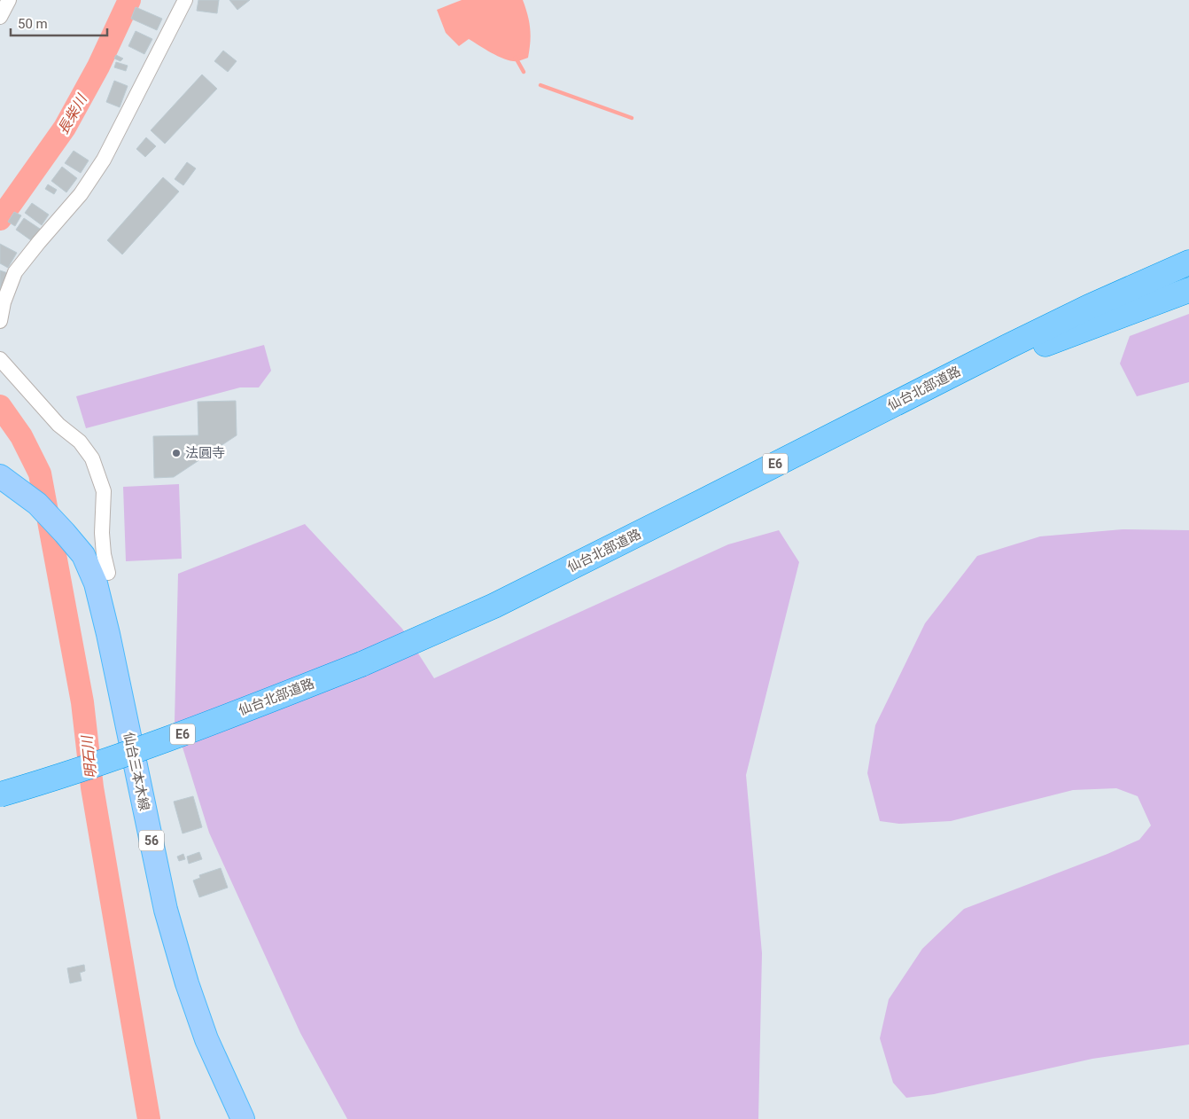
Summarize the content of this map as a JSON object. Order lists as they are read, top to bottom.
{
  "streets": {
    "highway": ["仙台北部道路", "E6"],
    "main road": ["仙台三本木線", "56"]
  },
  "water": ["長柴川", "明石川"],
  "places": ["法圓寺"],
  "scale_bar": "50 m"
}
